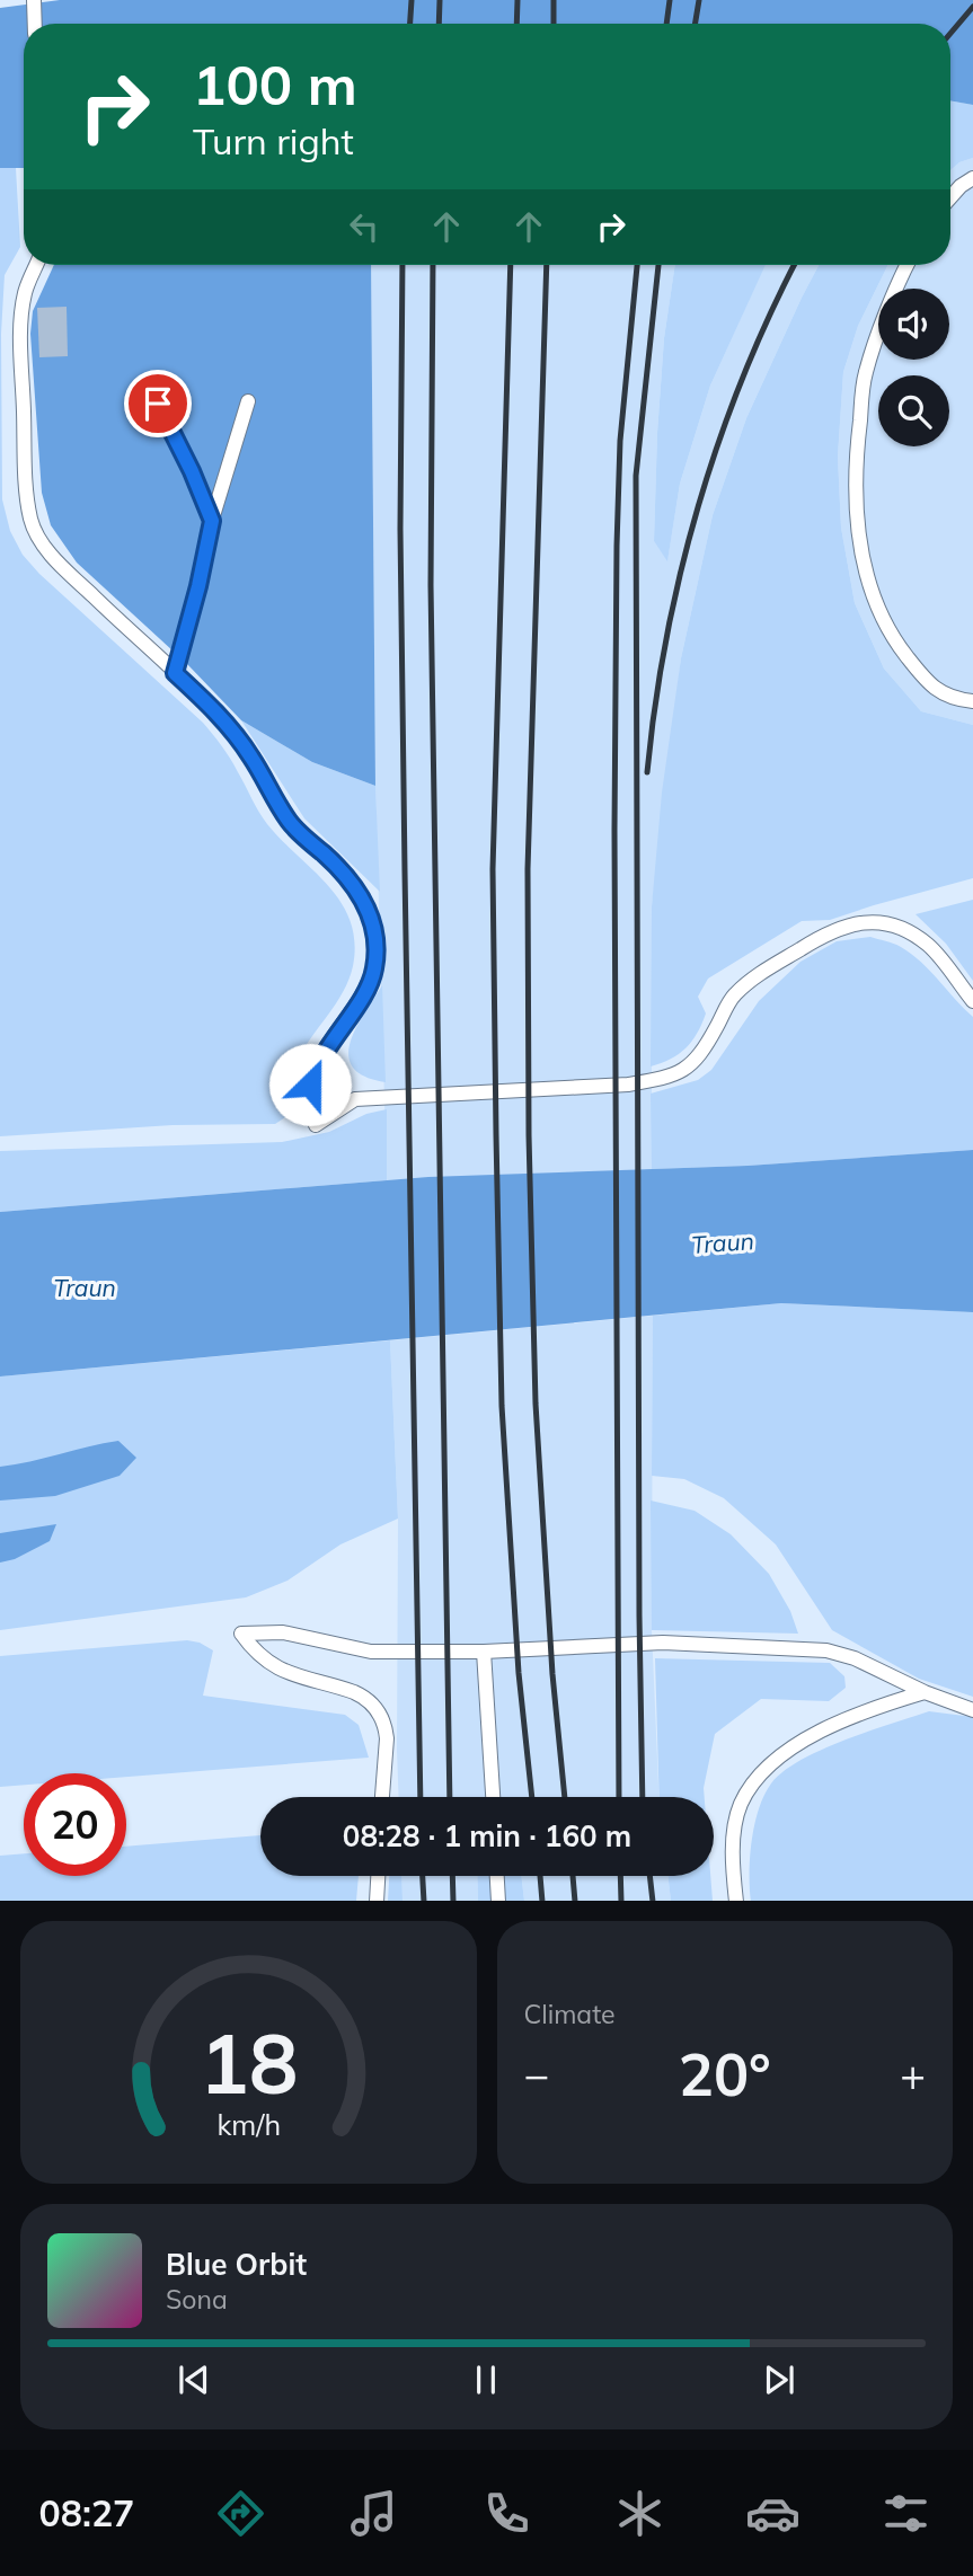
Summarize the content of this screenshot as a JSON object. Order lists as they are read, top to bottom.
{
  "water": ["Traun"],
  "page": {
    "turn": ["100 m", "Turn right"],
    "limit": "20",
    "trip": "08:28 · 1 min · 160 m",
    "tile": "Climate",
    "heat": ["−", "20°", "+"],
    "song": ["Blue Orbit", "Sona"],
    "tabs": "08:27",
    "gauge": ["18", "km/h"]
  }
}
